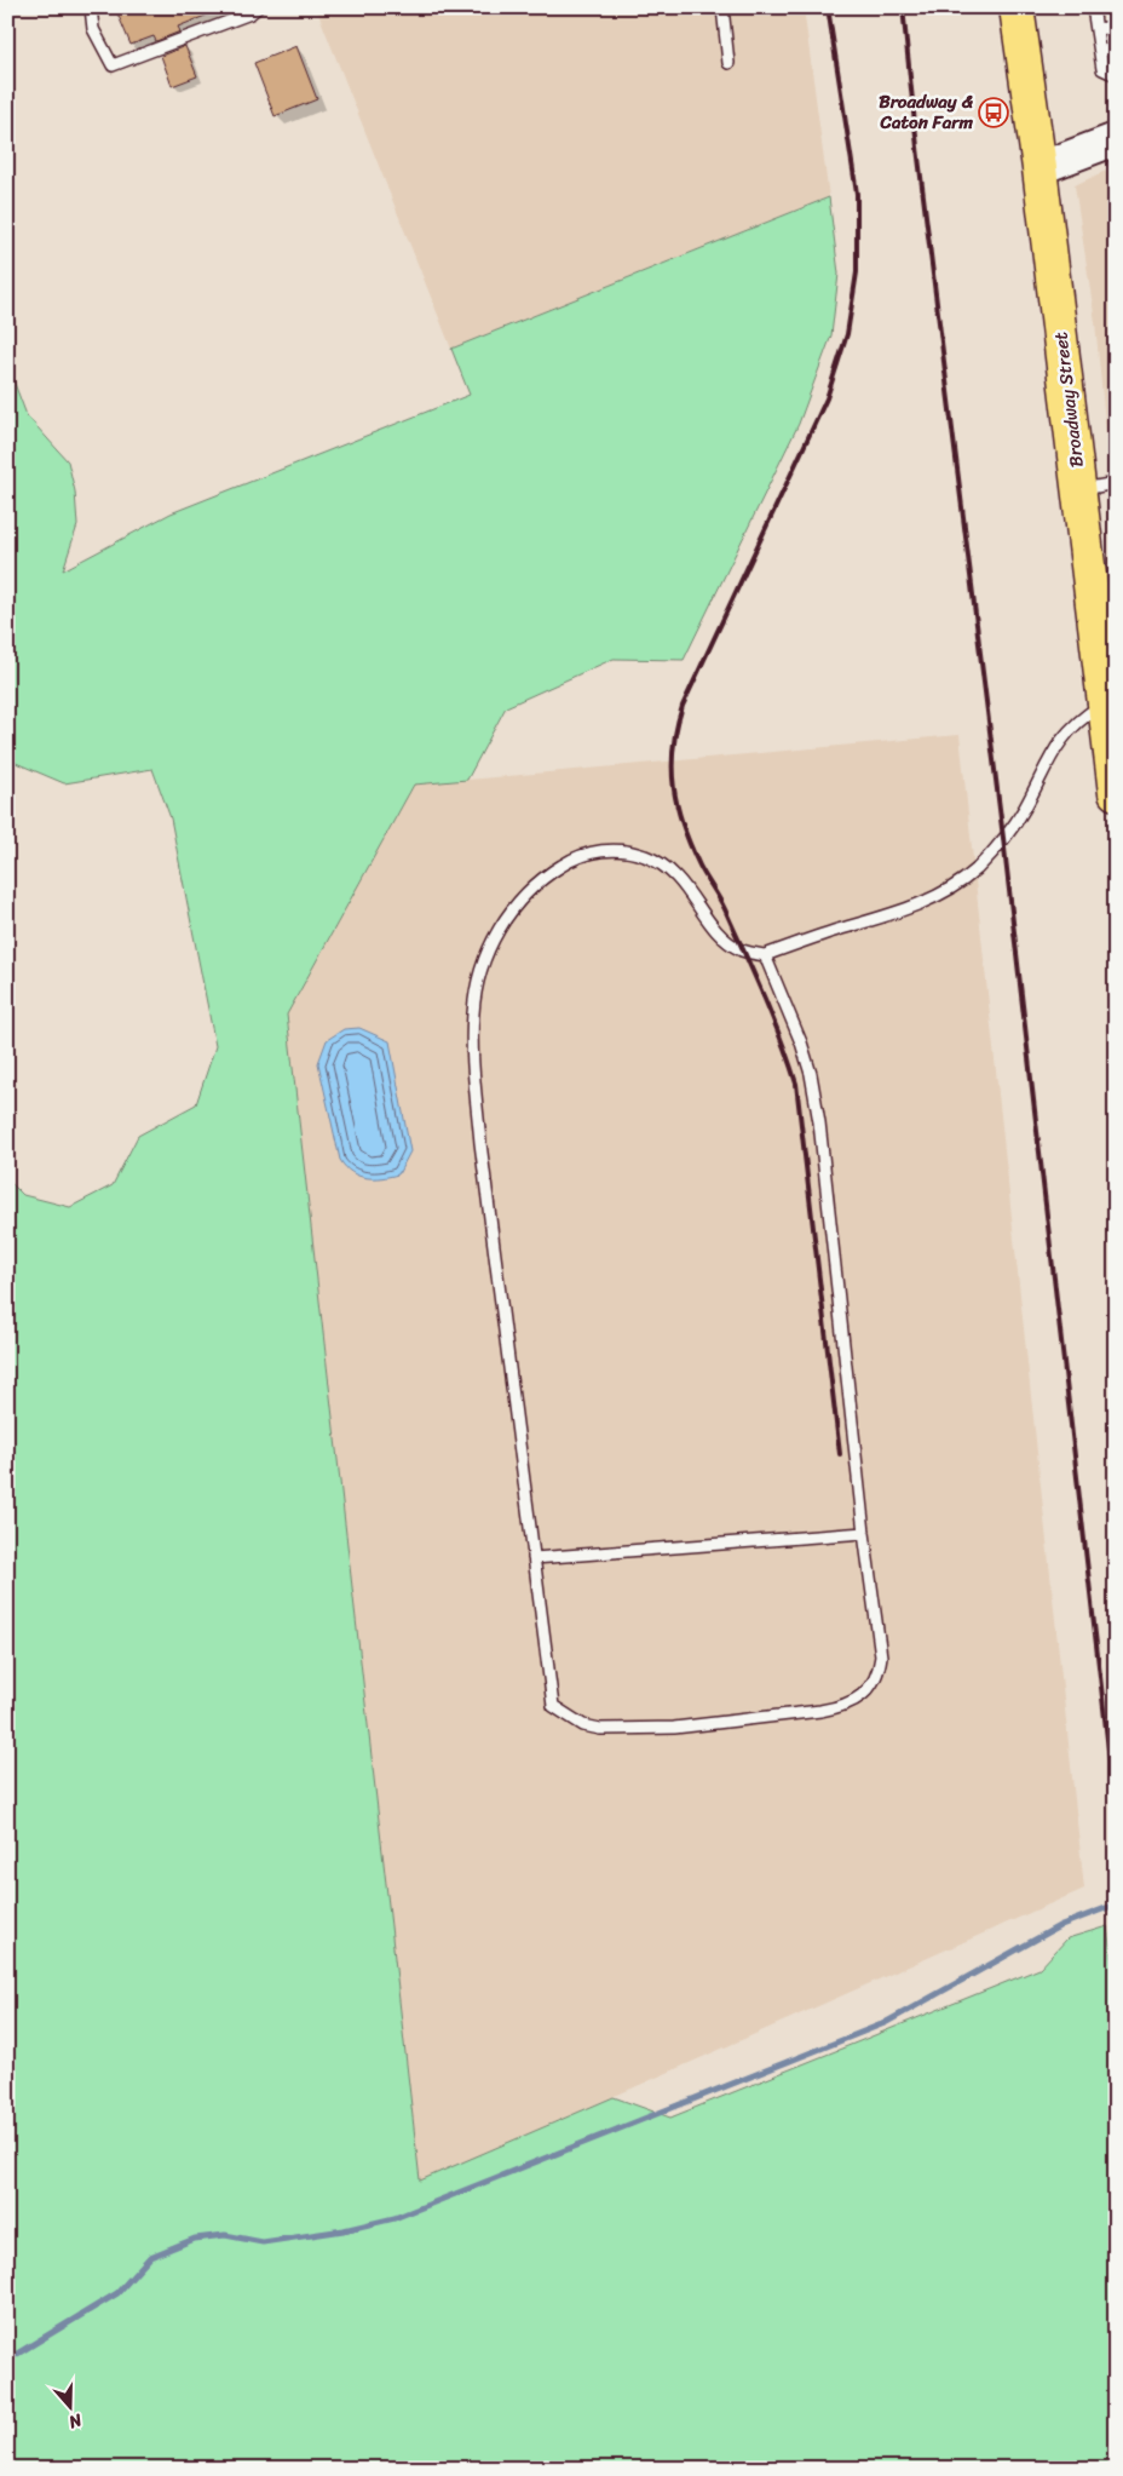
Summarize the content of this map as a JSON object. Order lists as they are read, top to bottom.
{
  "streets": {
    "main road": ["Broadway Street"]
  },
  "places": {
    "bus stop": ["Broadway & Caton Farm"]
  },
  "north": "bottom"
}
